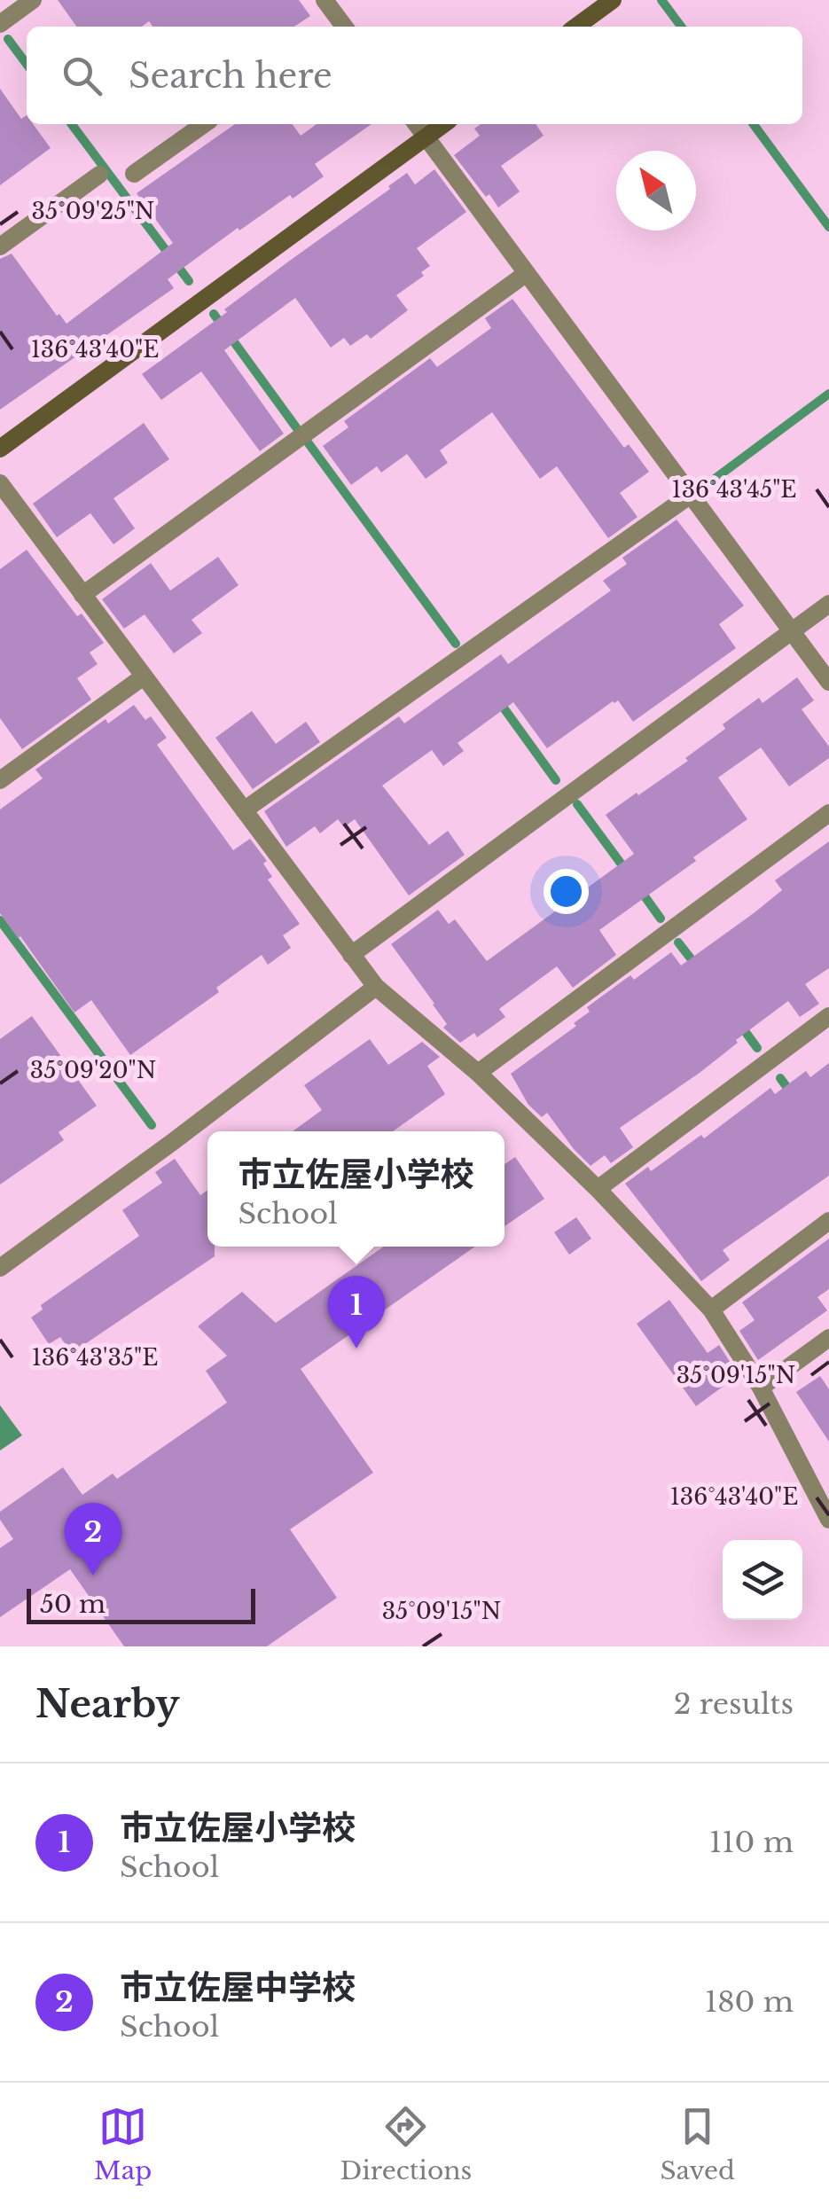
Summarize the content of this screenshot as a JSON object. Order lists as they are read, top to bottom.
{
  "scale_bar": "50 m",
  "north": "top left",
  "page": {
    "search": "Search here",
    "popup": ["市立佐屋小学校", "School"],
    "pins": ["1", "2"],
    "scale": "50 m",
    "heading": ["Nearby", "2 results"],
    "list": [
      {
        "mark": "1",
        "name": "市立佐屋小学校",
        "note": "School",
        "value": "110 m"
      },
      {
        "mark": "2",
        "name": "市立佐屋中学校",
        "note": "School",
        "value": "180 m"
      }
    ],
    "nav": ["Map", "Directions", "Saved"]
  },
  "coordinates": [
    "35°09'25\"N",
    "136°43'40\"E",
    "136°43'45\"E",
    "35°09'20\"N",
    "136°43'35\"E",
    "35°09'15\"N"
  ]
}
